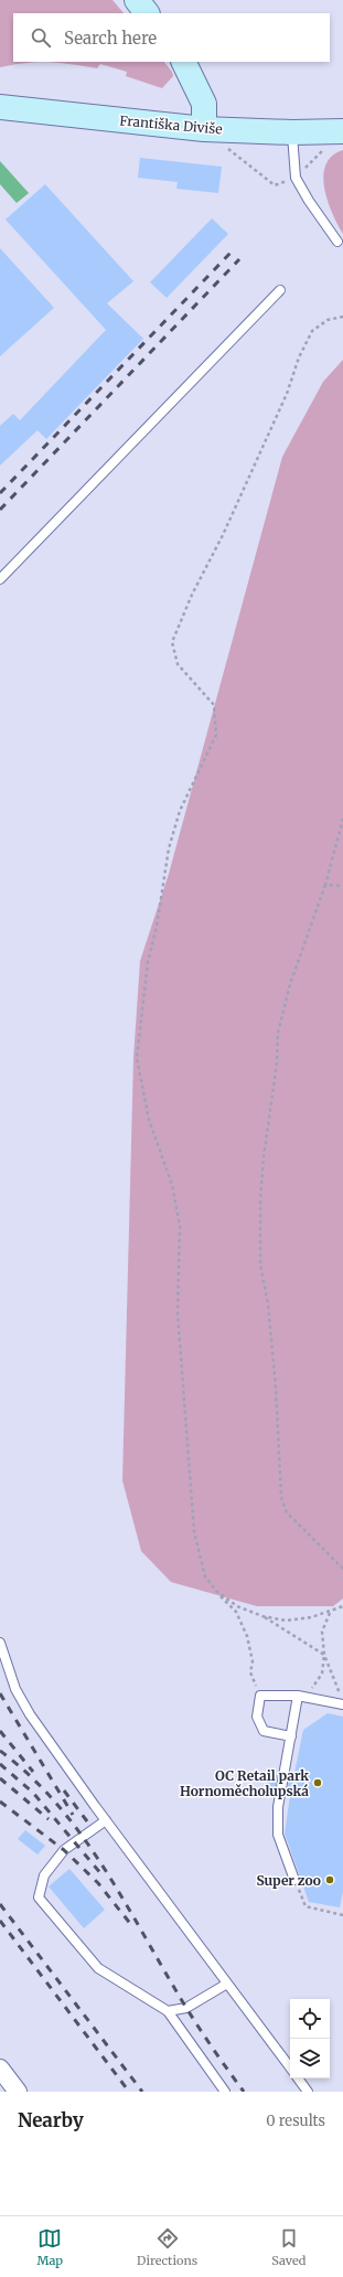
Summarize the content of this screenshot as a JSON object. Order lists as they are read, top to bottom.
{
  "streets": {
    "main road": ["Františka Diviše"]
  },
  "places": ["OC Retail park Hornoměcholupská", "Super zoo"],
  "page": {
    "search": "Search here",
    "heading": ["Nearby", "0 results"],
    "nav": ["Map", "Directions", "Saved"]
  }
}
